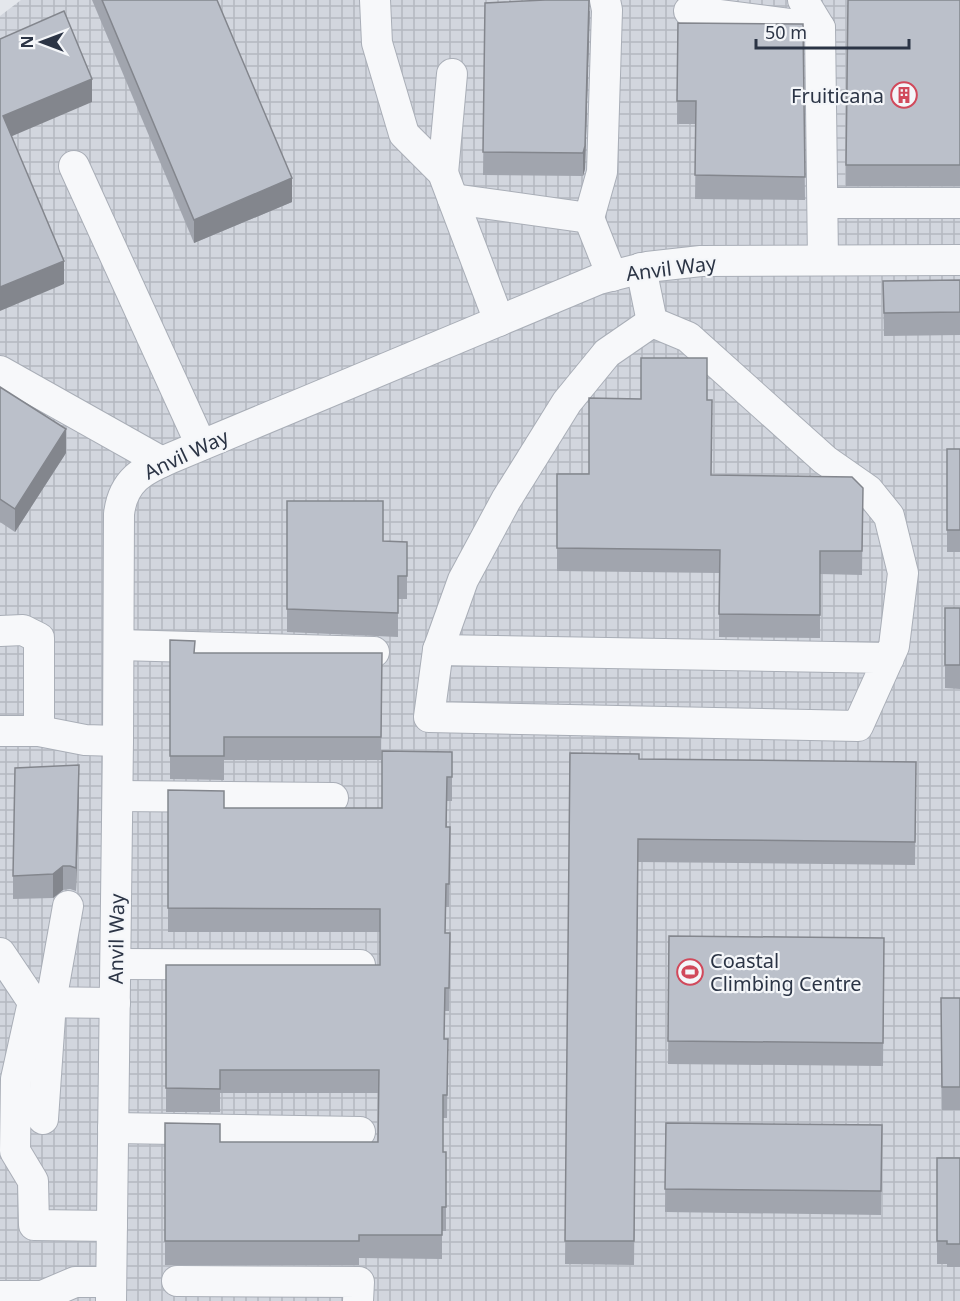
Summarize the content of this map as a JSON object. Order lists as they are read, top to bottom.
{
  "streets": {
    "street": ["Anvil Way"]
  },
  "places": {
    "building": ["Fruiticana"],
    "sports": ["Coastal Climbing Centre"]
  },
  "scale_bar": "50 m",
  "north": "left"
}
